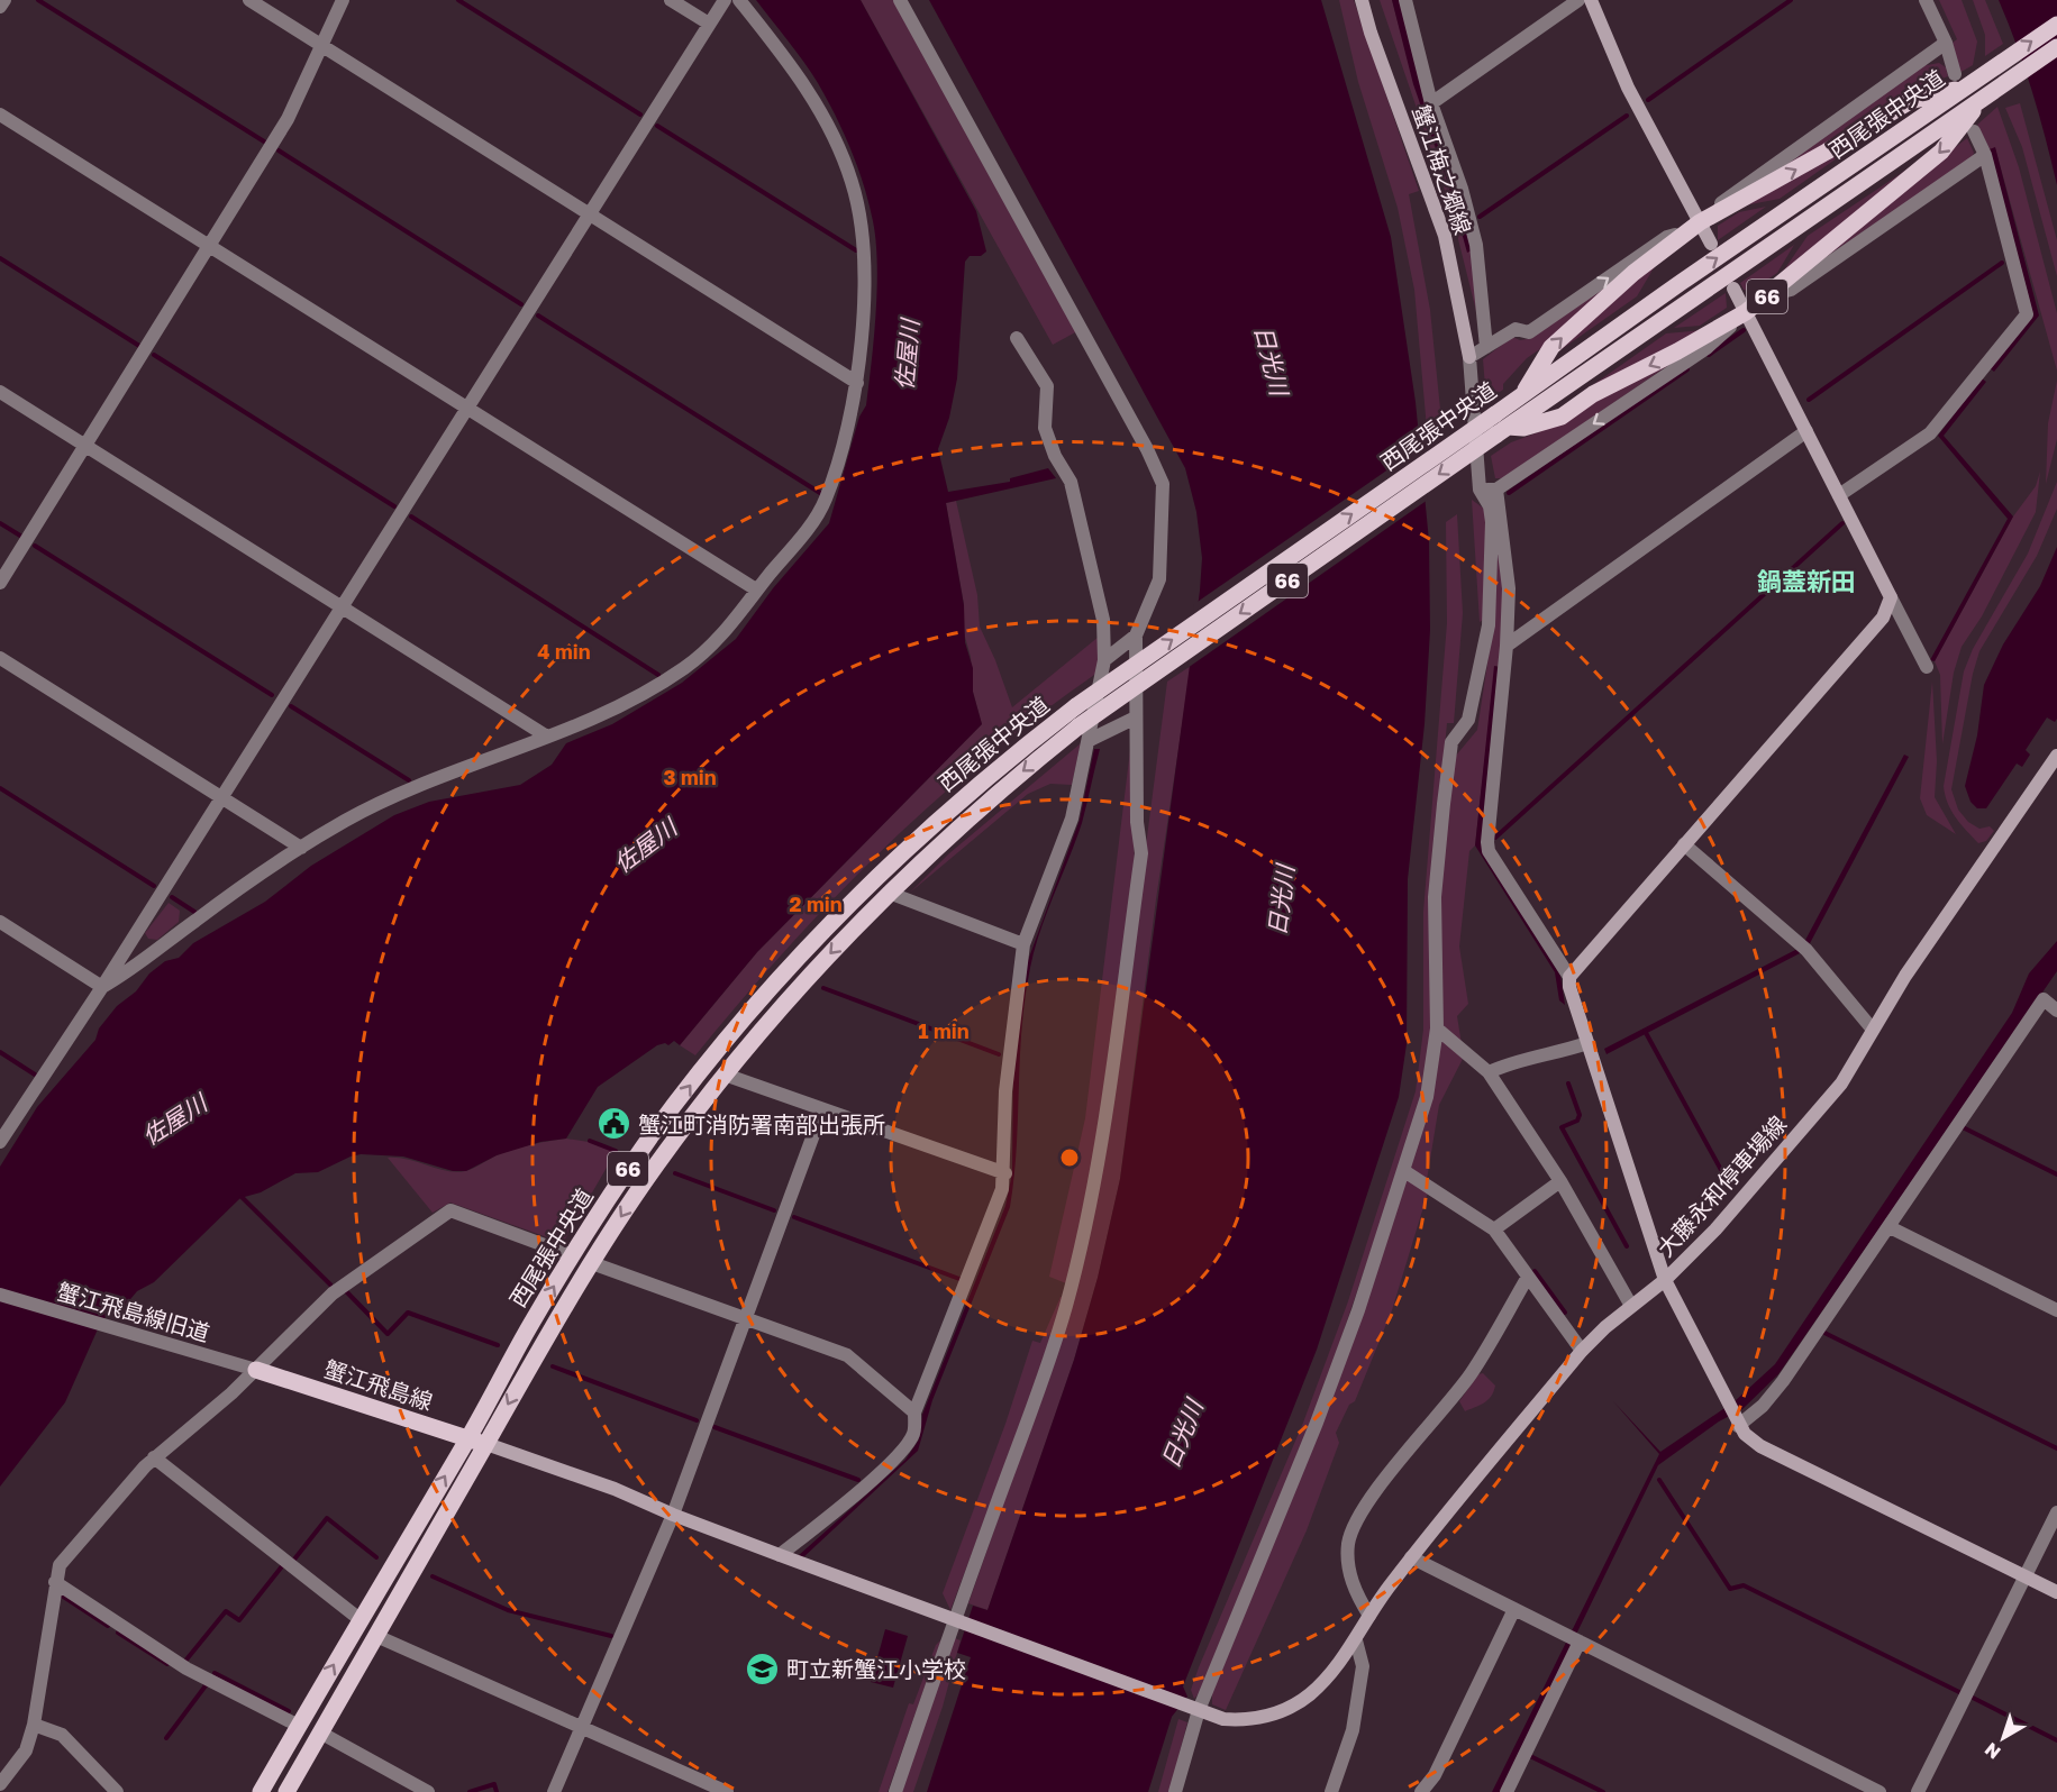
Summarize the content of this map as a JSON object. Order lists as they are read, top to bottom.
{
  "streets": {
    "main road": ["西尾張中央道", "66", "蟹江飛島線"],
    "street": ["蟹江梅之郷線", "大藤永和停車場線", "蟹江飛島線旧道"]
  },
  "crossings": [
    ["西尾張中央道", "66"],
    ["西尾張中央道", "蟹江飛島線"],
    ["蟹江飛島線旧道", "蟹江飛島線"]
  ],
  "districts": ["鍋蓋新田"],
  "water": ["佐屋川", "日光川"],
  "places": {
    "public building": ["蟹江町消防署南部出張所"],
    "school or university": ["町立新蟹江小学校"]
  },
  "north": "bottom left",
  "rings": [
    "4 min",
    "3 min",
    "2 min",
    "1 min"
  ]
}
